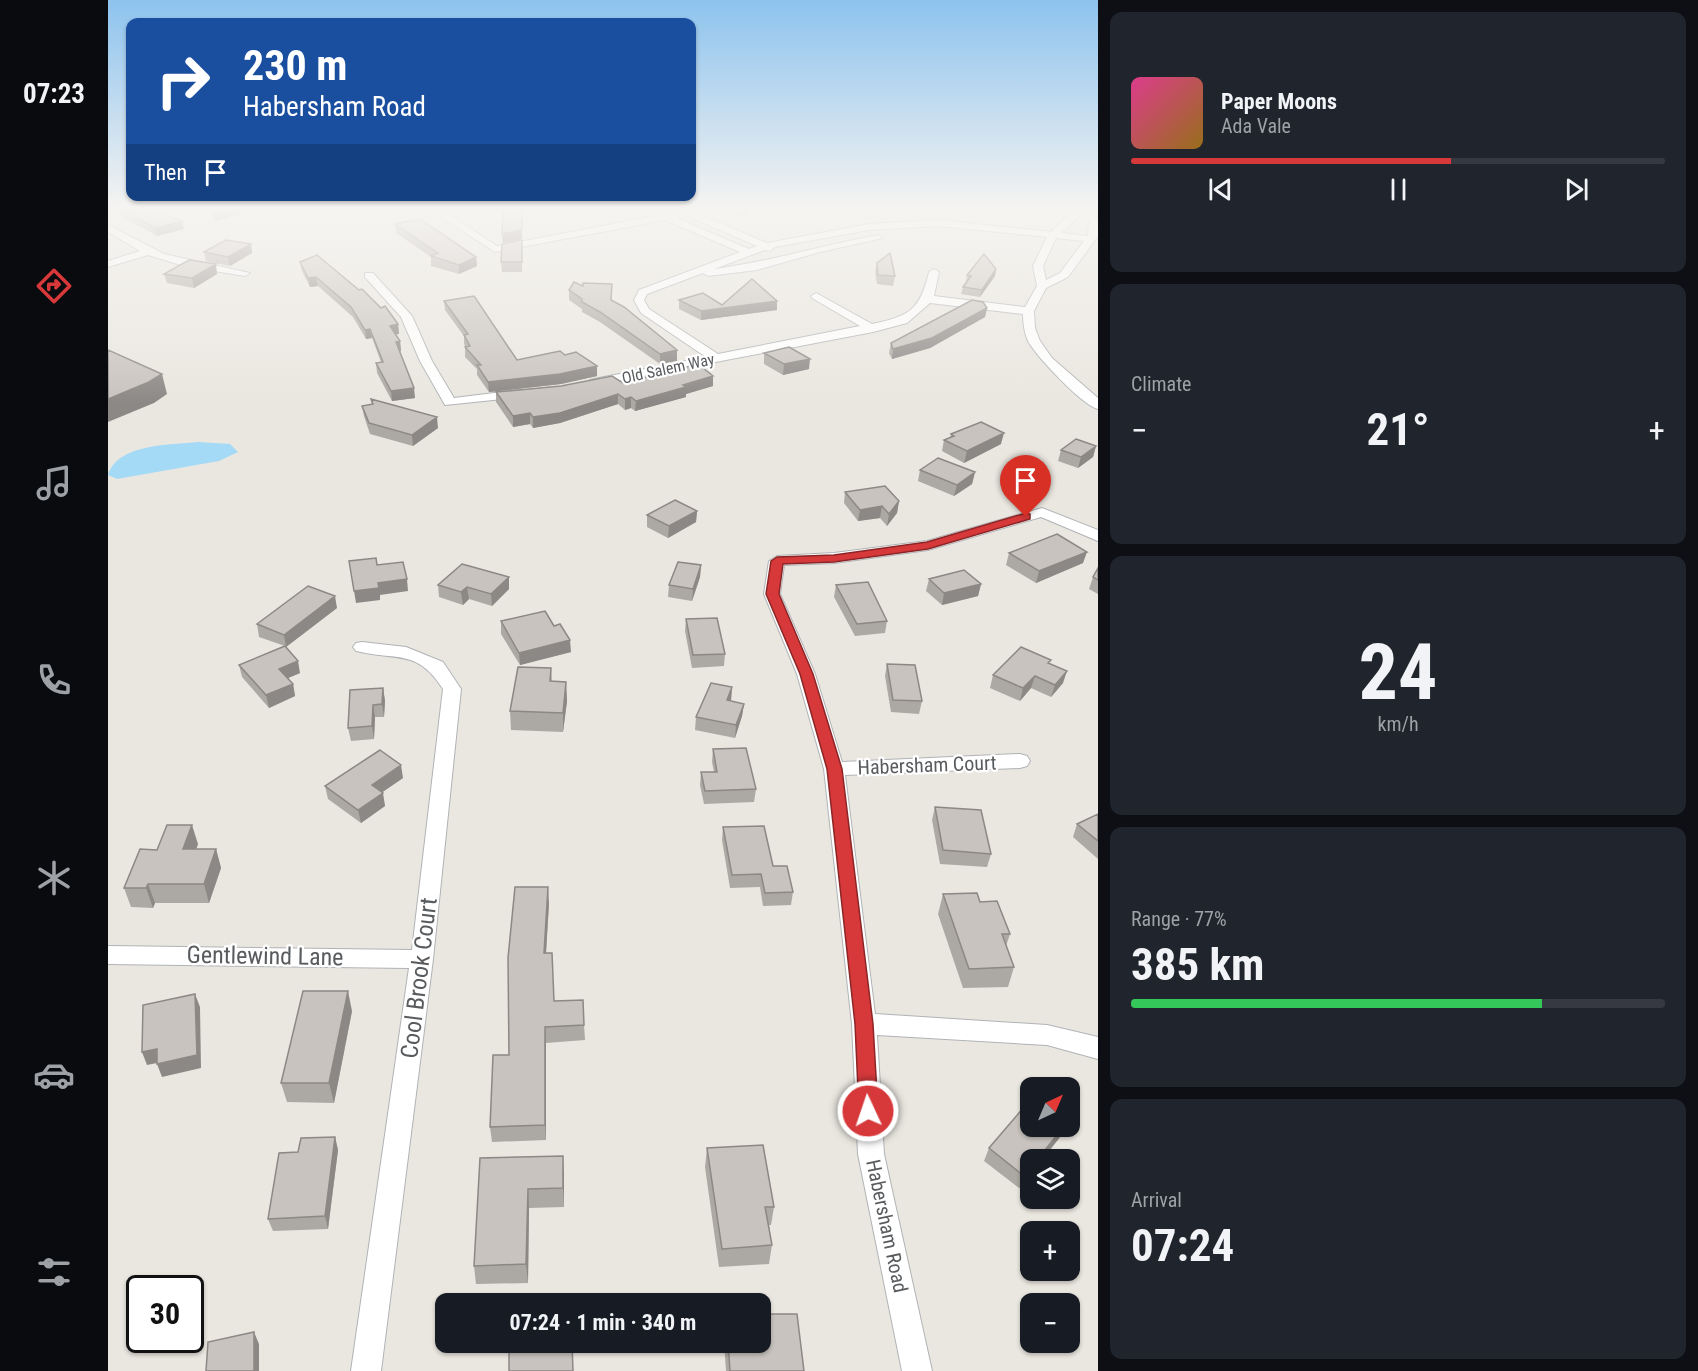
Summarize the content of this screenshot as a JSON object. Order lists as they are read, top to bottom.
{
  "streets": {
    "street": [
      "Old Salem Way",
      "Habersham Court",
      "Gentlewind Lane",
      "Cool Brook Court",
      "Habersham Road"
    ]
  },
  "crossings": [
    ["Habersham Court", "Habersham Road"],
    ["Gentlewind Lane", "Cool Brook Court"]
  ],
  "north": "top right",
  "page": {
    "tabs": "07:23",
    "turn": ["230 m", "Habersham Road"],
    "song": ["Paper Moons", "Ada Vale"],
    "then": "Then",
    "tile": [
      "Climate",
      ["24", "km/h"],
      ["Range · 77%", "385 km"],
      ["Arrival", "07:24"]
    ],
    "heat": ["−", "21°", "+"],
    "map_buttons": ["+", "−"],
    "limit": "30",
    "trip": "07:24 · 1 min · 340 m"
  }
}
